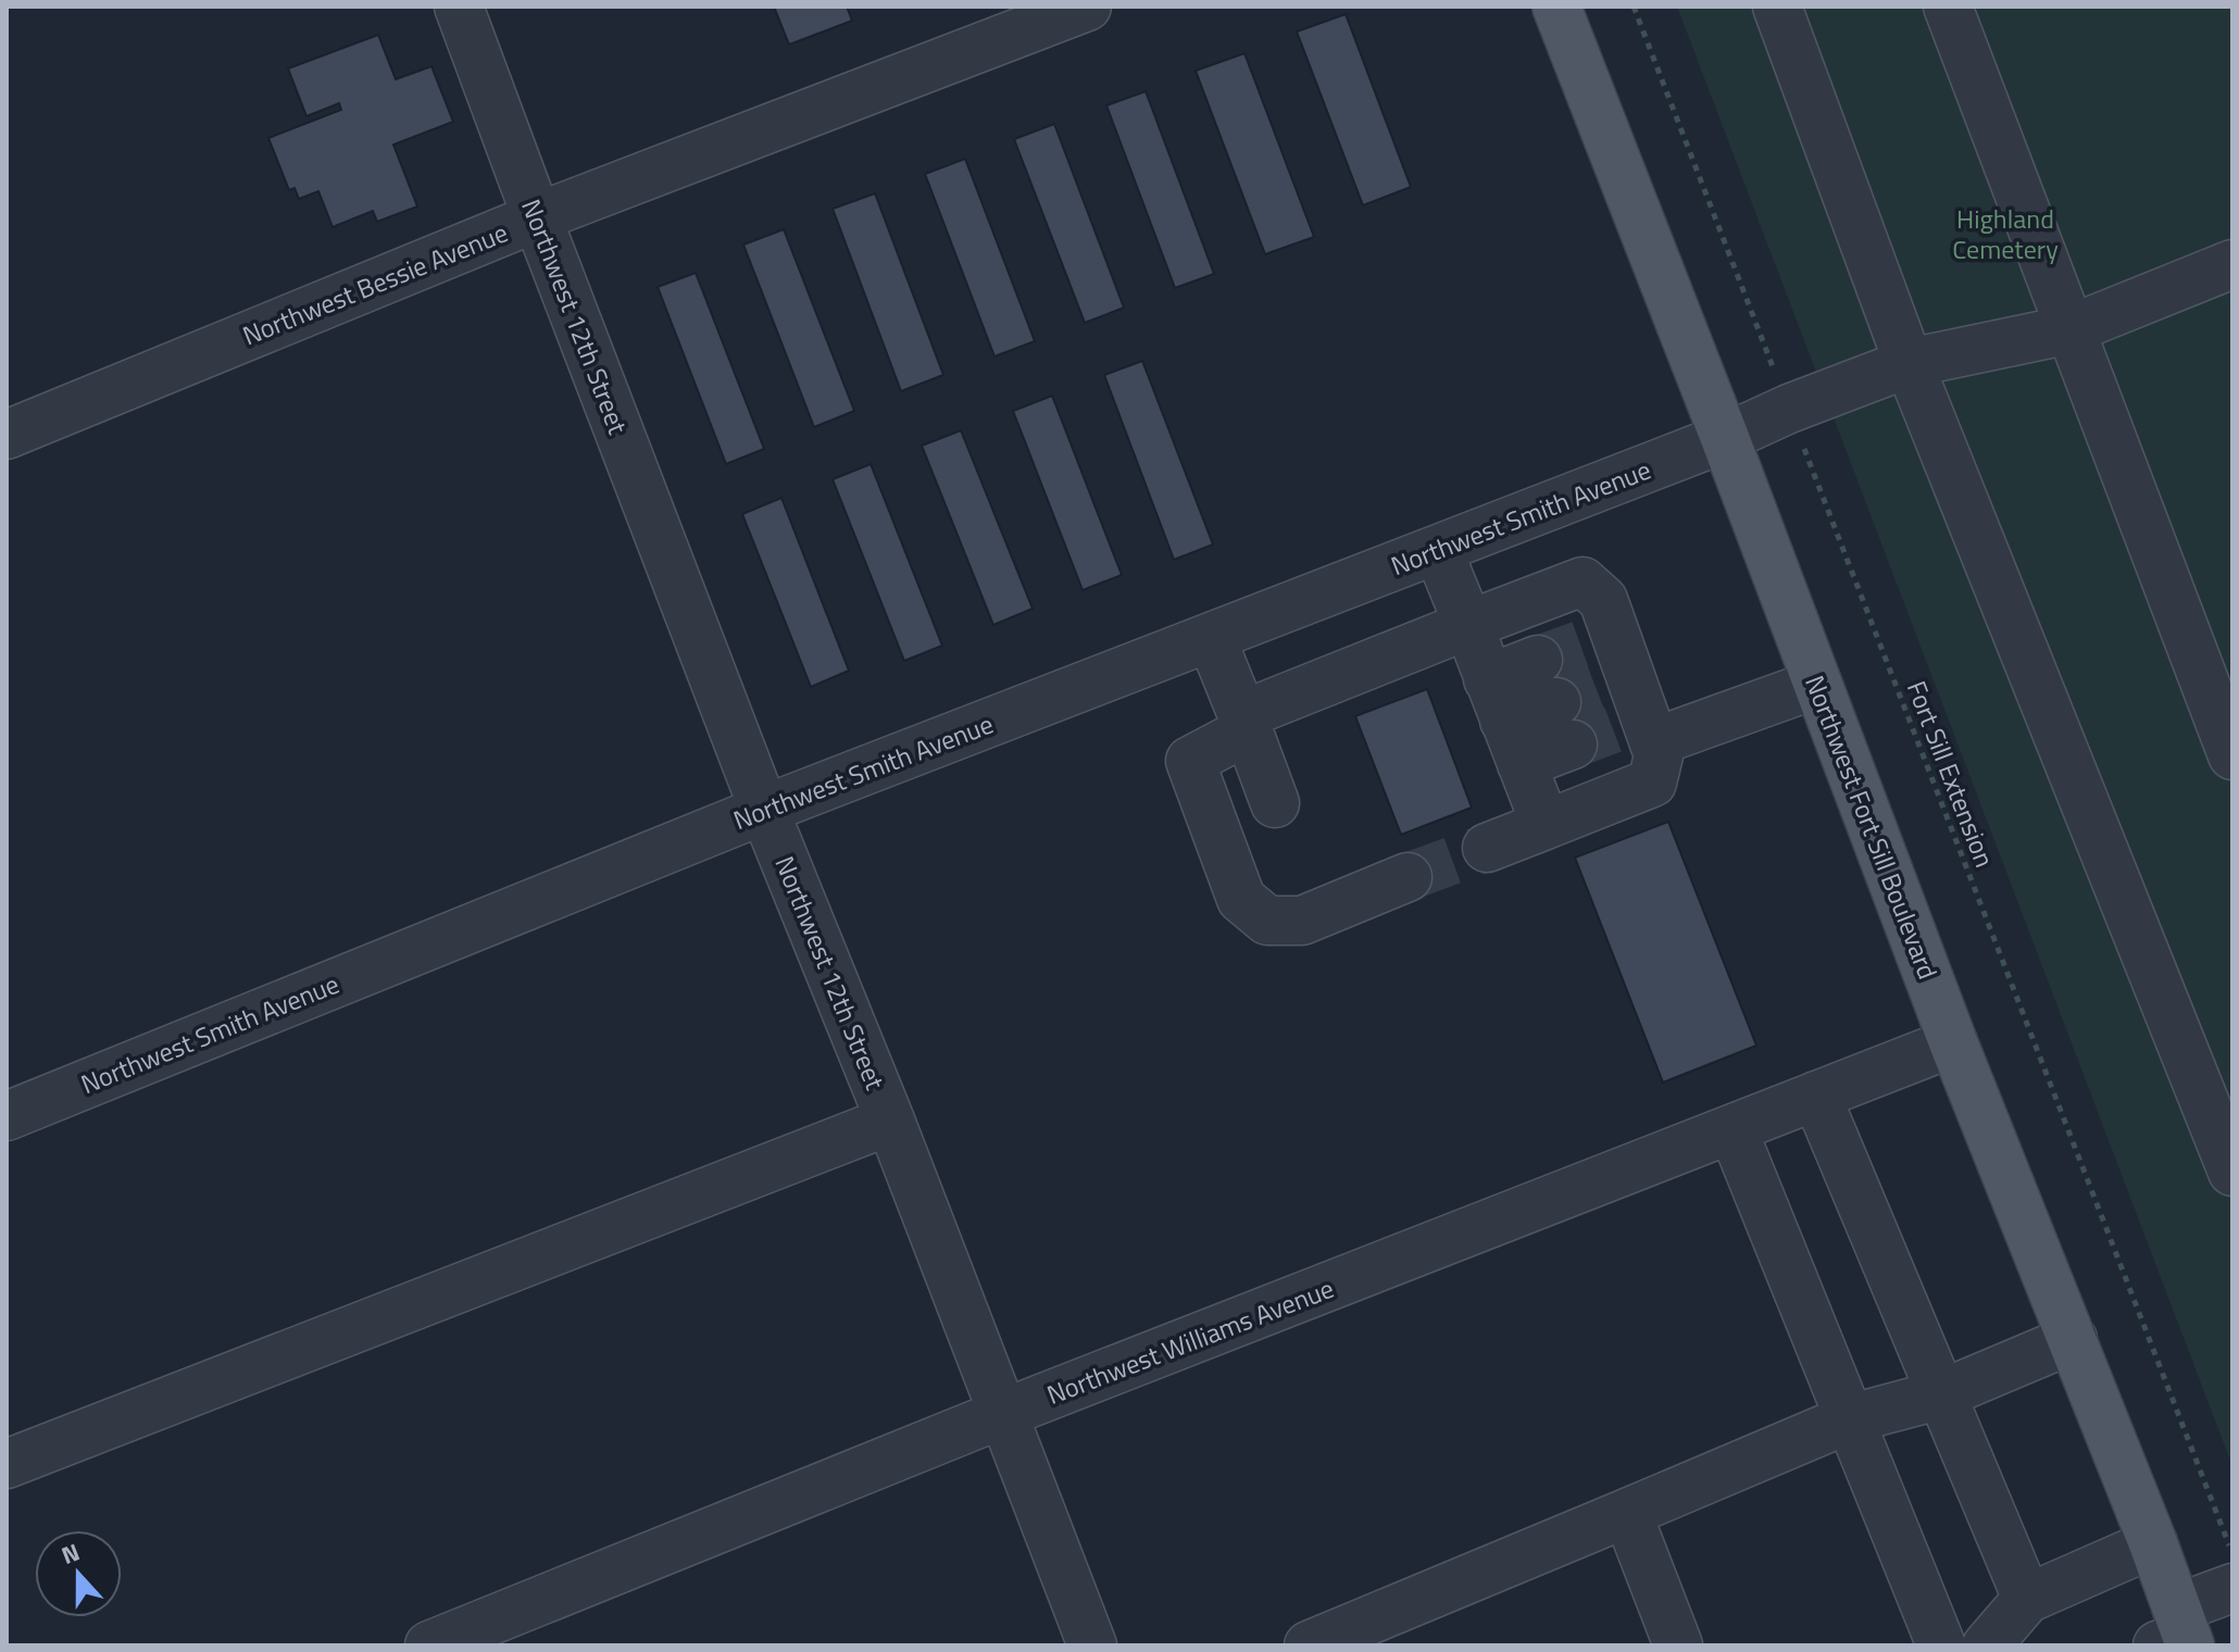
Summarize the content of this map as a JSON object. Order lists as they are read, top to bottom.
{
  "streets": {
    "main road": ["Northwest Fort Sill Boulevard"],
    "street": [
      "Northwest Bessie Avenue",
      "Northwest 12th Street",
      "Northwest Smith Avenue",
      "Northwest Williams Avenue"
    ],
    "path": ["Fort Sill Extension"]
  },
  "crossings": [
    ["Northwest Bessie Avenue", "Northwest 12th Street"],
    ["Northwest 12th Street", "Northwest Smith Avenue"],
    ["Northwest 12th Street", "Northwest Williams Avenue"],
    ["Northwest Smith Avenue", "Fort Sill Extension"],
    ["Northwest Smith Avenue", "Northwest Fort Sill Boulevard"],
    ["Northwest Fort Sill Boulevard", "Northwest Williams Avenue"]
  ],
  "parks": ["Highland Cemetery"],
  "north": "top"
}
